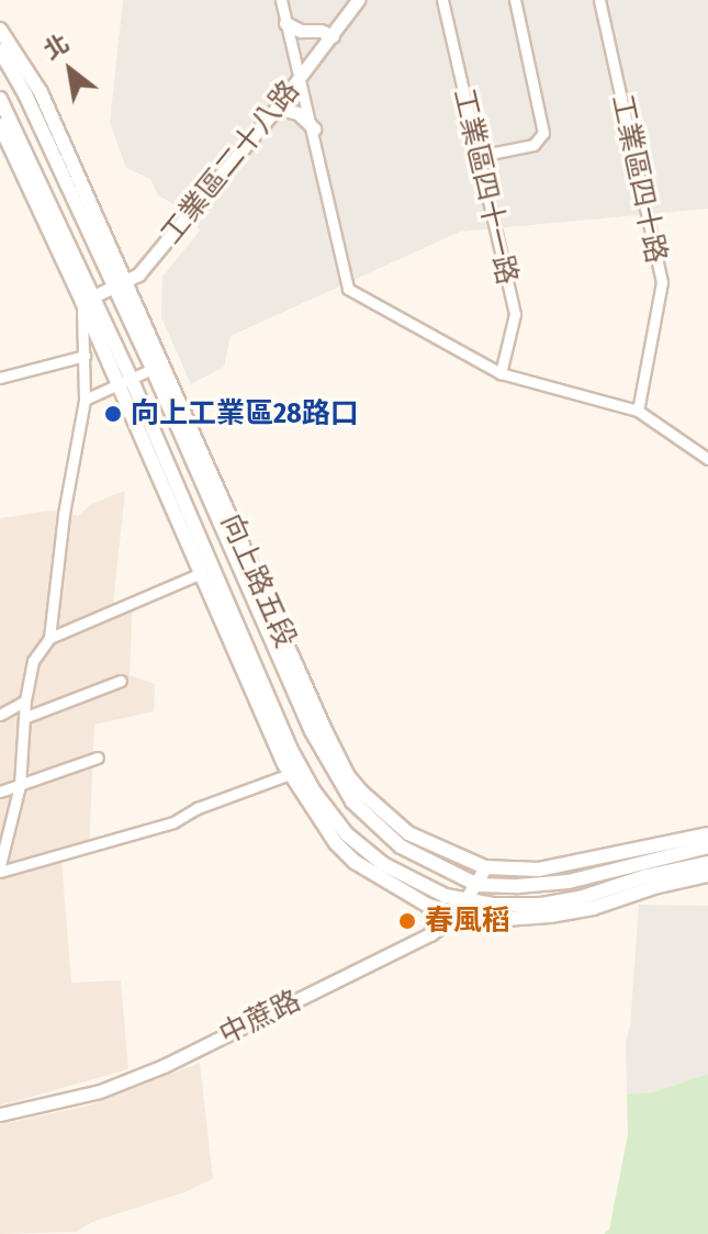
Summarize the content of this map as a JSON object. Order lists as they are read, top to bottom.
{
  "streets": {
    "main road": ["向上路五段"],
    "street": [
      "工業區二十八路",
      "工業區四十路",
      "工業區四十一路",
      "中蔗路"
    ]
  },
  "crossings": [
    ["工業區二十八路", "向上路五段"],
    ["向上路五段", "中蔗路"]
  ],
  "places": ["向上工業區28路口", "春風稻"],
  "north": "top left"
}
